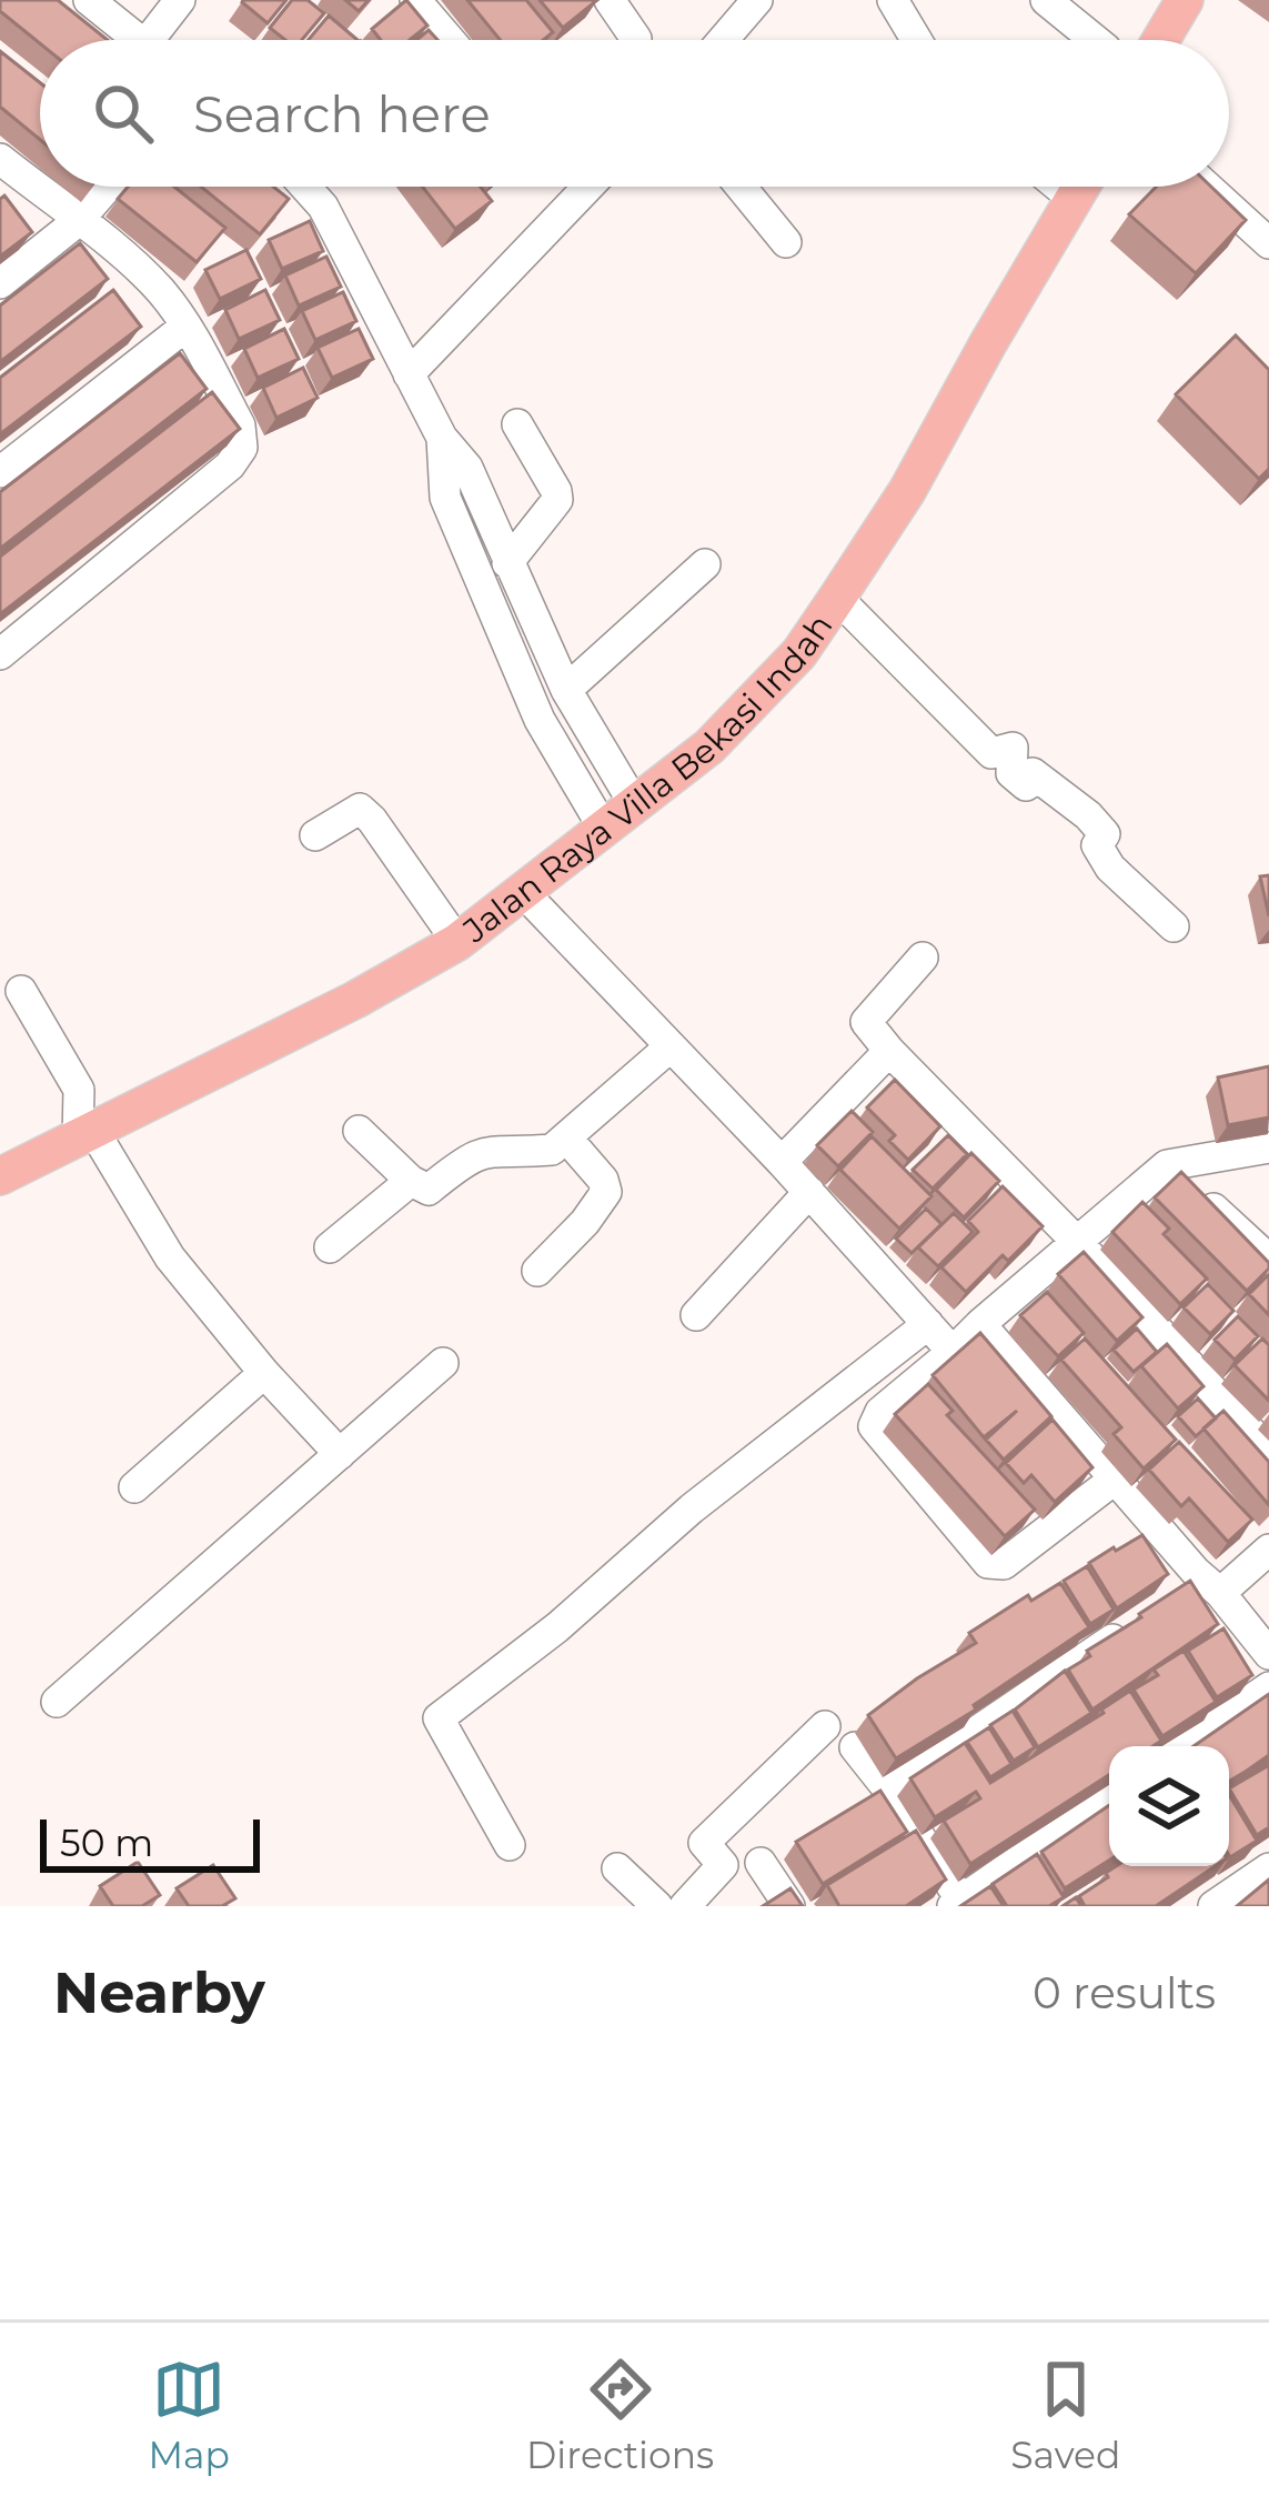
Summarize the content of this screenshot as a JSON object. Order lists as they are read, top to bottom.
{
  "streets": {
    "main road": ["Jalan Raya Villa Bekasi Indah"]
  },
  "scale_bar": "50 m",
  "page": {
    "search": "Search here",
    "scale": "50 m",
    "heading": ["Nearby", "0 results"],
    "nav": ["Map", "Directions", "Saved"]
  }
}
